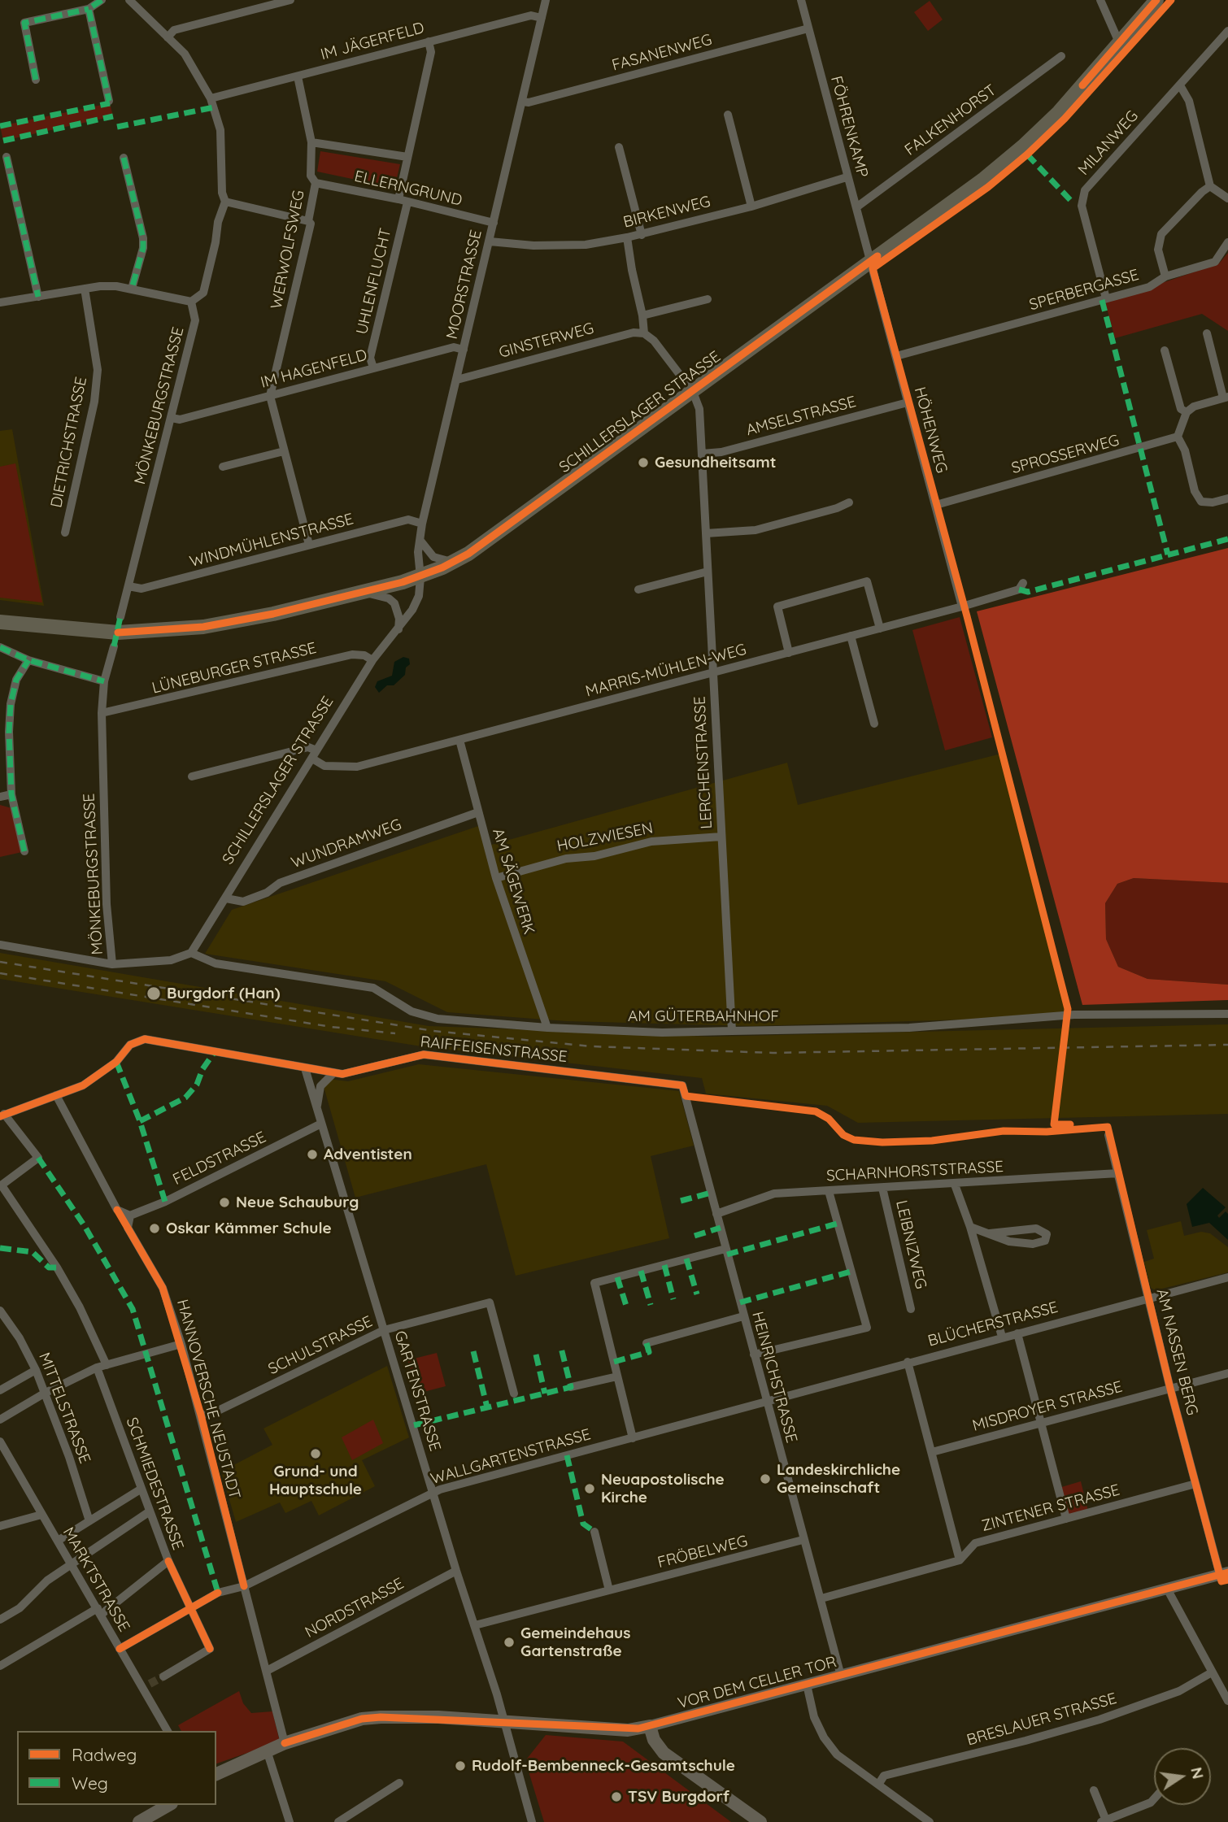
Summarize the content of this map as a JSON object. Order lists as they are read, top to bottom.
{
  "streets": {
    "main road": ["SCHILLERSLAGER STRASSE", "VOR DEM CELLER TOR"],
    "street": [
      "IM JÄGERFELD",
      "FASANENWEG",
      "FALKENHORST",
      "FÖHRENKAMP",
      "MILANWEG",
      "ELLERNGRUND",
      "BIRKENWEG",
      "WERWOLFSWEG",
      "UHLENFLUCHT",
      "MOORSTRASSE",
      "SPERBERGASSE",
      "GINSTERWEG",
      "IM HAGENFELD",
      "MÖNKEBURGSTRASSE",
      "AMSELSTRASSE",
      "HÖHENWEG",
      "DIETRICHSTRASSE",
      "SPROSSERWEG",
      "WINDMÜHLENSTRASSE",
      "LÜNEBURGER STRASSE",
      "MARRIS-MÜHLEN-WEG",
      "LERCHENSTRASSE",
      "HOLZWIESEN",
      "WUNDRAMWEG",
      "AM SÄGEWERK",
      "AM GÜTERBAHNHOF",
      "RAIFFEISENSTRASSE",
      "FELDSTRASSE",
      "SCHARNHORSTSTRASSE",
      "LEIBNIZWEG",
      "BLÜCHERSTRASSE",
      "SCHULSTRASSE",
      "AM NASSEN BERG",
      "HEINRICHSTRASSE",
      "GARTENSTRASSE",
      "HANNOVERSCHE NEUSTADT",
      "MISDROYER STRASSE",
      "MITTELSTRASSE",
      "WALLGARTENSTRASSE",
      "SCHMIEDESTRASSE",
      "ZINTENER STRASSE",
      "FRÖBELWEG",
      "MARKTSTRASSE",
      "NORDSTRASSE",
      "BRESLAUER STRASSE"
    ]
  },
  "crossings": [
    ["IM JÄGERFELD", "WERWOLFSWEG"],
    ["IM JÄGERFELD", "UHLENFLUCHT"],
    ["IM JÄGERFELD", "MOORSTRASSE"],
    ["FASANENWEG", "FÖHRENKAMP"],
    ["FASANENWEG", "MOORSTRASSE"],
    ["FALKENHORST", "FÖHRENKAMP"],
    ["FÖHRENKAMP", "BIRKENWEG"],
    ["FÖHRENKAMP", "SCHILLERSLAGER STRASSE"],
    ["FÖHRENKAMP", "HÖHENWEG"],
    ["MILANWEG", "SPERBERGASSE"],
    ["ELLERNGRUND", "WERWOLFSWEG"],
    ["ELLERNGRUND", "UHLENFLUCHT"],
    ["ELLERNGRUND", "MOORSTRASSE"],
    ["BIRKENWEG", "MOORSTRASSE"],
    ["WERWOLFSWEG", "IM HAGENFELD"],
    ["UHLENFLUCHT", "IM HAGENFELD"],
    ["MOORSTRASSE", "GINSTERWEG"],
    ["MOORSTRASSE", "IM HAGENFELD"],
    ["MOORSTRASSE", "SCHILLERSLAGER STRASSE"],
    ["MOORSTRASSE", "WINDMÜHLENSTRASSE"],
    ["SPERBERGASSE", "HÖHENWEG"],
    ["IM HAGENFELD", "MÖNKEBURGSTRASSE"],
    ["MÖNKEBURGSTRASSE", "WINDMÜHLENSTRASSE"],
    ["MÖNKEBURGSTRASSE", "LÜNEBURGER STRASSE"],
    ["SCHILLERSLAGER STRASSE", "HÖHENWEG"],
    ["SCHILLERSLAGER STRASSE", "LÜNEBURGER STRASSE"],
    ["SCHILLERSLAGER STRASSE", "MARRIS-MÜHLEN-WEG"],
    ["SCHILLERSLAGER STRASSE", "LERCHENSTRASSE"],
    ["SCHILLERSLAGER STRASSE", "WUNDRAMWEG"],
    ["SCHILLERSLAGER STRASSE", "AM GÜTERBAHNHOF"],
    ["AMSELSTRASSE", "HÖHENWEG"],
    ["AMSELSTRASSE", "LERCHENSTRASSE"],
    ["HÖHENWEG", "SPROSSERWEG"],
    ["HÖHENWEG", "MARRIS-MÜHLEN-WEG"],
    ["MARRIS-MÜHLEN-WEG", "LERCHENSTRASSE"],
    ["MARRIS-MÜHLEN-WEG", "AM SÄGEWERK"],
    ["LERCHENSTRASSE", "HOLZWIESEN"],
    ["LERCHENSTRASSE", "AM GÜTERBAHNHOF"],
    ["HOLZWIESEN", "AM SÄGEWERK"],
    ["WUNDRAMWEG", "AM SÄGEWERK"],
    ["AM SÄGEWERK", "AM GÜTERBAHNHOF"],
    ["RAIFFEISENSTRASSE", "HEINRICHSTRASSE"],
    ["RAIFFEISENSTRASSE", "GARTENSTRASSE"],
    ["FELDSTRASSE", "GARTENSTRASSE"],
    ["FELDSTRASSE", "HANNOVERSCHE NEUSTADT"],
    ["SCHARNHORSTSTRASSE", "LEIBNIZWEG"],
    ["SCHARNHORSTSTRASSE", "AM NASSEN BERG"],
    ["SCHARNHORSTSTRASSE", "HEINRICHSTRASSE"],
    ["BLÜCHERSTRASSE", "AM NASSEN BERG"],
    ["BLÜCHERSTRASSE", "HEINRICHSTRASSE"],
    ["BLÜCHERSTRASSE", "WALLGARTENSTRASSE"],
    ["SCHULSTRASSE", "GARTENSTRASSE"],
    ["SCHULSTRASSE", "HANNOVERSCHE NEUSTADT"],
    ["AM NASSEN BERG", "MISDROYER STRASSE"],
    ["AM NASSEN BERG", "ZINTENER STRASSE"],
    ["AM NASSEN BERG", "VOR DEM CELLER TOR"],
    ["HEINRICHSTRASSE", "WALLGARTENSTRASSE"],
    ["HEINRICHSTRASSE", "ZINTENER STRASSE"],
    ["HEINRICHSTRASSE", "FRÖBELWEG"],
    ["HEINRICHSTRASSE", "VOR DEM CELLER TOR"],
    ["GARTENSTRASSE", "WALLGARTENSTRASSE"],
    ["GARTENSTRASSE", "FRÖBELWEG"],
    ["GARTENSTRASSE", "NORDSTRASSE"],
    ["GARTENSTRASSE", "VOR DEM CELLER TOR"],
    ["HANNOVERSCHE NEUSTADT", "WALLGARTENSTRASSE"],
    ["HANNOVERSCHE NEUSTADT", "NORDSTRASSE"],
    ["HANNOVERSCHE NEUSTADT", "VOR DEM CELLER TOR"],
    ["WALLGARTENSTRASSE", "SCHMIEDESTRASSE"],
    ["WALLGARTENSTRASSE", "MARKTSTRASSE"]
  ],
  "places": [
    "Gesundheitsamt",
    "Burgdorf (Han)",
    "Adventisten",
    "Neue Schauburg",
    "Oskar Kämmer Schule",
    "Grund- und Hauptschule",
    "Landeskirchliche Gemeinschaft",
    "Neuapostolische Kirche",
    "Gemeindehaus Gartenstraße",
    "Rudolf-Bembenneck-Gesamtschule",
    "TSV Burgdorf"
  ],
  "legend": ["Radweg", "Weg"],
  "north": "right"
}
